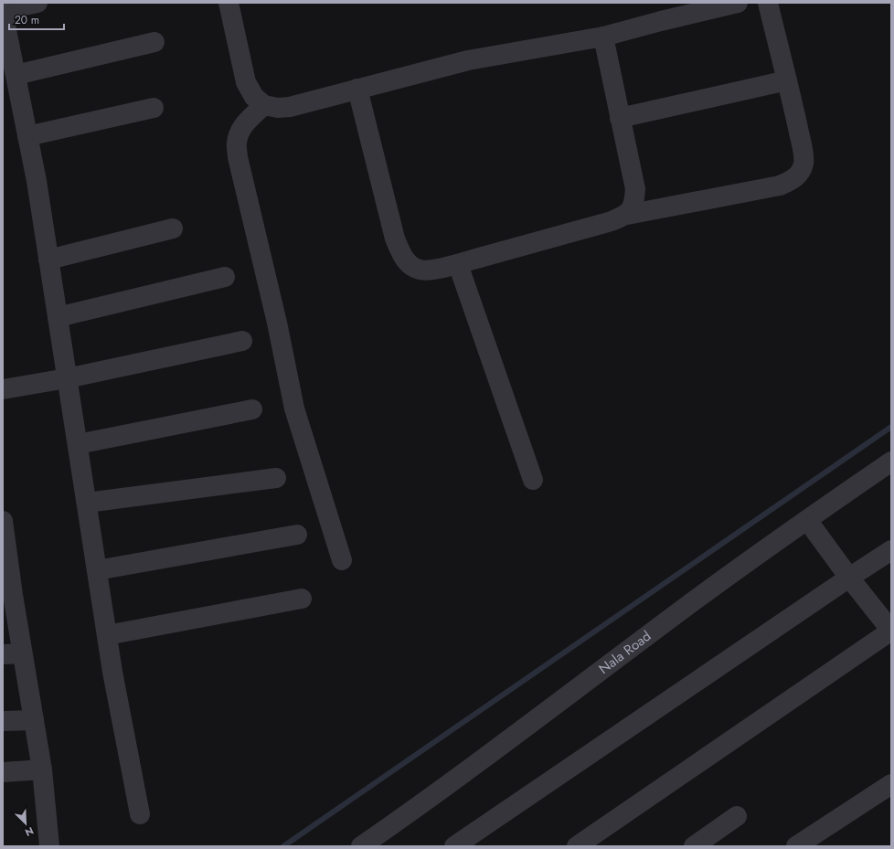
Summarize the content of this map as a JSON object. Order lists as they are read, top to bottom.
{
  "streets": {
    "street": ["Nala Road"]
  },
  "scale_bar": "20 m",
  "north": "bottom right"
}
